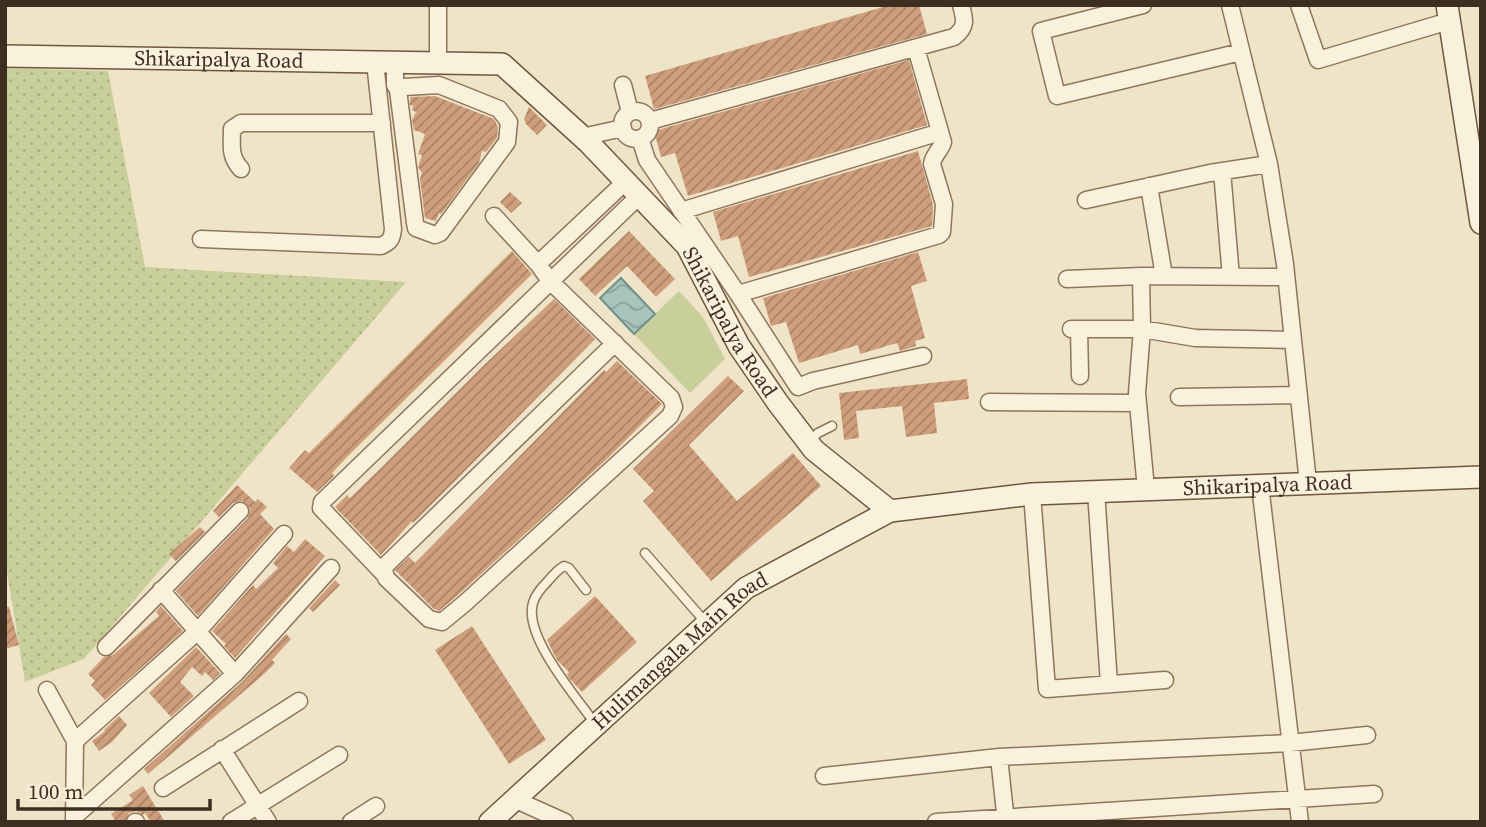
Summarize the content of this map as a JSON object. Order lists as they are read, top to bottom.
{
  "streets": {
    "street": ["Shikaripalya Road", "Hulimangala Main Road"]
  },
  "crossings": [
    ["Shikaripalya Road", "Hulimangala Main Road"]
  ],
  "scale_bar": "100 m"
}
